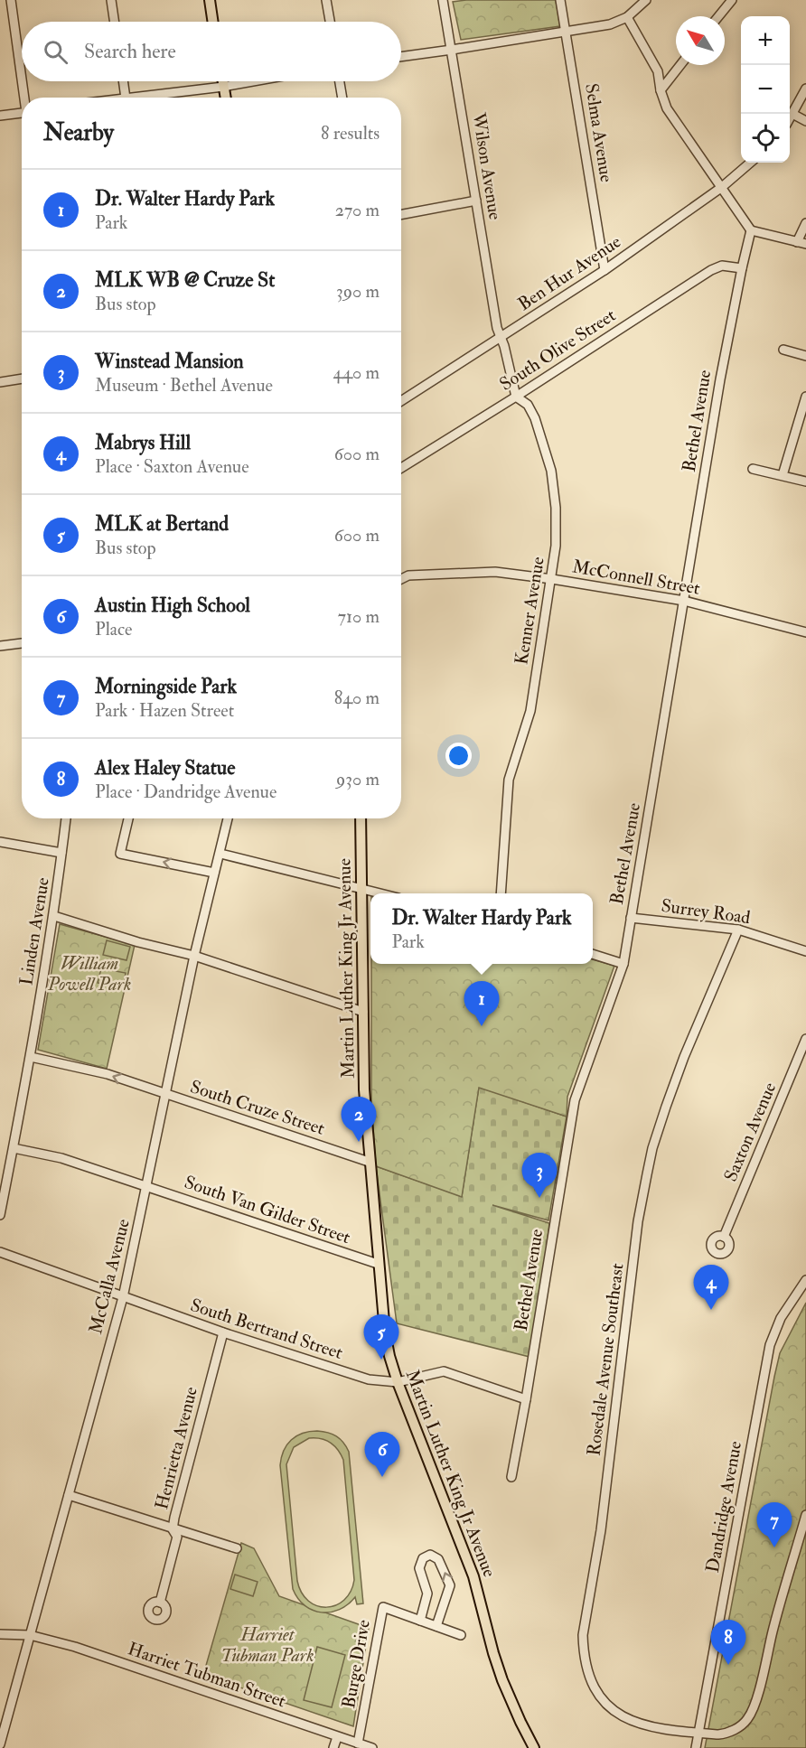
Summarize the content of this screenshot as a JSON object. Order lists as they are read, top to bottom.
{
  "streets": {
    "main road": ["Martin Luther King Jr Avenue"],
    "street": [
      "Selma Avenue",
      "Wilson Avenue",
      "Ben Hur Avenue",
      "South Olive Street",
      "Bethel Avenue",
      "McConnell Street",
      "Kenner Avenue",
      "Surrey Road",
      "Linden Avenue",
      "South Cruze Street",
      "Saxton Avenue",
      "South Van Gilder Street",
      "McCalla Avenue",
      "South Bertrand Street",
      "Rosedale Avenue Southeast",
      "Henrietta Avenue",
      "Dandridge Avenue",
      "Burge Drive",
      "Harriet Tubman Street"
    ]
  },
  "crossings": [
    ["Selma Avenue", "Ben Hur Avenue"],
    ["Wilson Avenue", "Ben Hur Avenue"],
    ["Wilson Avenue", "Kenner Avenue"],
    ["Ben Hur Avenue", "Kenner Avenue"],
    ["South Olive Street", "Bethel Avenue"],
    ["South Olive Street", "Kenner Avenue"],
    ["Bethel Avenue", "McConnell Street"],
    ["Bethel Avenue", "Surrey Road"],
    ["Bethel Avenue", "South Bertrand Street"],
    ["McConnell Street", "Kenner Avenue"],
    ["Surrey Road", "Rosedale Avenue Southeast"],
    ["Linden Avenue", "South Cruze Street"],
    ["Linden Avenue", "South Van Gilder Street"],
    ["Martin Luther King Jr Avenue", "South Cruze Street"],
    ["Martin Luther King Jr Avenue", "South Van Gilder Street"],
    ["Martin Luther King Jr Avenue", "South Bertrand Street"],
    ["South Cruze Street", "McCalla Avenue"],
    ["South Van Gilder Street", "McCalla Avenue"],
    ["McCalla Avenue", "South Bertrand Street"],
    ["McCalla Avenue", "Harriet Tubman Street"],
    ["South Bertrand Street", "Henrietta Avenue"],
    ["Rosedale Avenue Southeast", "Dandridge Avenue"],
    ["Burge Drive", "Harriet Tubman Street"]
  ],
  "one_way": ["South Cruze Street"],
  "parks": ["William Powell Park", "Harriet Tubman Park"],
  "north": "top left",
  "page": {
    "map_buttons": ["+", "−"],
    "search": "Search here",
    "heading": ["Nearby", "8 results"],
    "list": [
      {
        "mark": "1",
        "name": "Dr. Walter Hardy Park",
        "note": "Park",
        "value": "270 m"
      },
      {
        "mark": "2",
        "name": "MLK WB @ Cruze St",
        "note": "Bus stop",
        "value": "390 m"
      },
      {
        "mark": "3",
        "name": "Winstead Mansion",
        "note": "Museum · Bethel Avenue",
        "value": "440 m"
      },
      {
        "mark": "4",
        "name": "Mabrys Hill",
        "note": "Place · Saxton Avenue",
        "value": "600 m"
      },
      {
        "mark": "5",
        "name": "MLK at Bertand",
        "note": "Bus stop",
        "value": "600 m"
      },
      {
        "mark": "6",
        "name": "Austin High School",
        "note": "Place",
        "value": "710 m"
      },
      {
        "mark": "7",
        "name": "Morningside Park",
        "note": "Park · Hazen Street",
        "value": "840 m"
      },
      {
        "mark": "8",
        "name": "Alex Haley Statue",
        "note": "Place · Dandridge Avenue",
        "value": "930 m"
      }
    ],
    "popup": ["Dr. Walter Hardy Park", "Park"],
    "pins": [
      "1",
      "2",
      "3",
      "4",
      "5",
      "6",
      "7",
      "8"
    ]
  }
}
